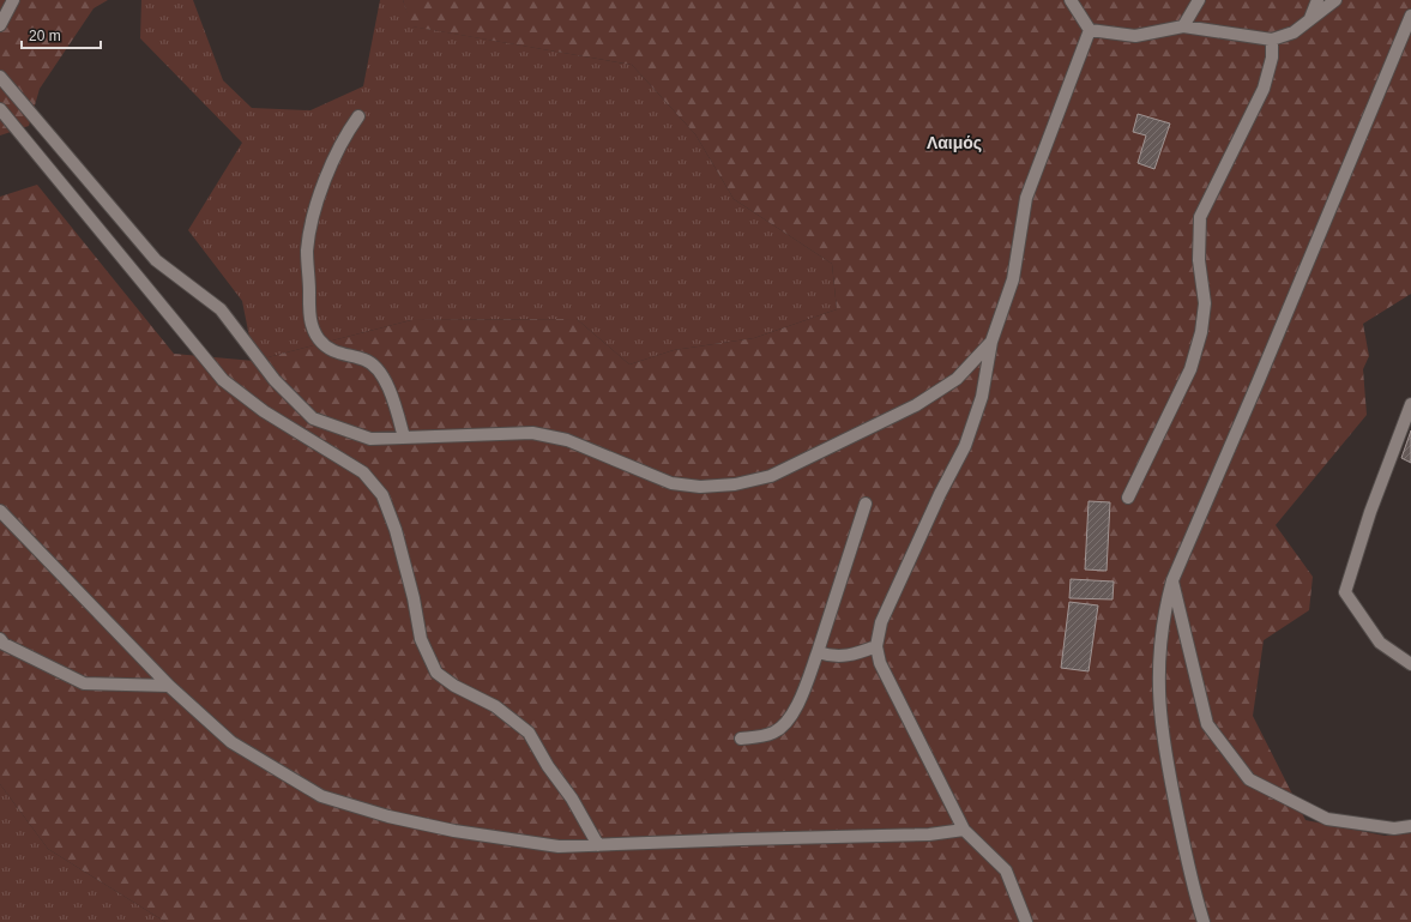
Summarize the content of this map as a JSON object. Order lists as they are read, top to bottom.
{
  "districts": ["Λαιμός"],
  "scale_bar": "20 m"
}
